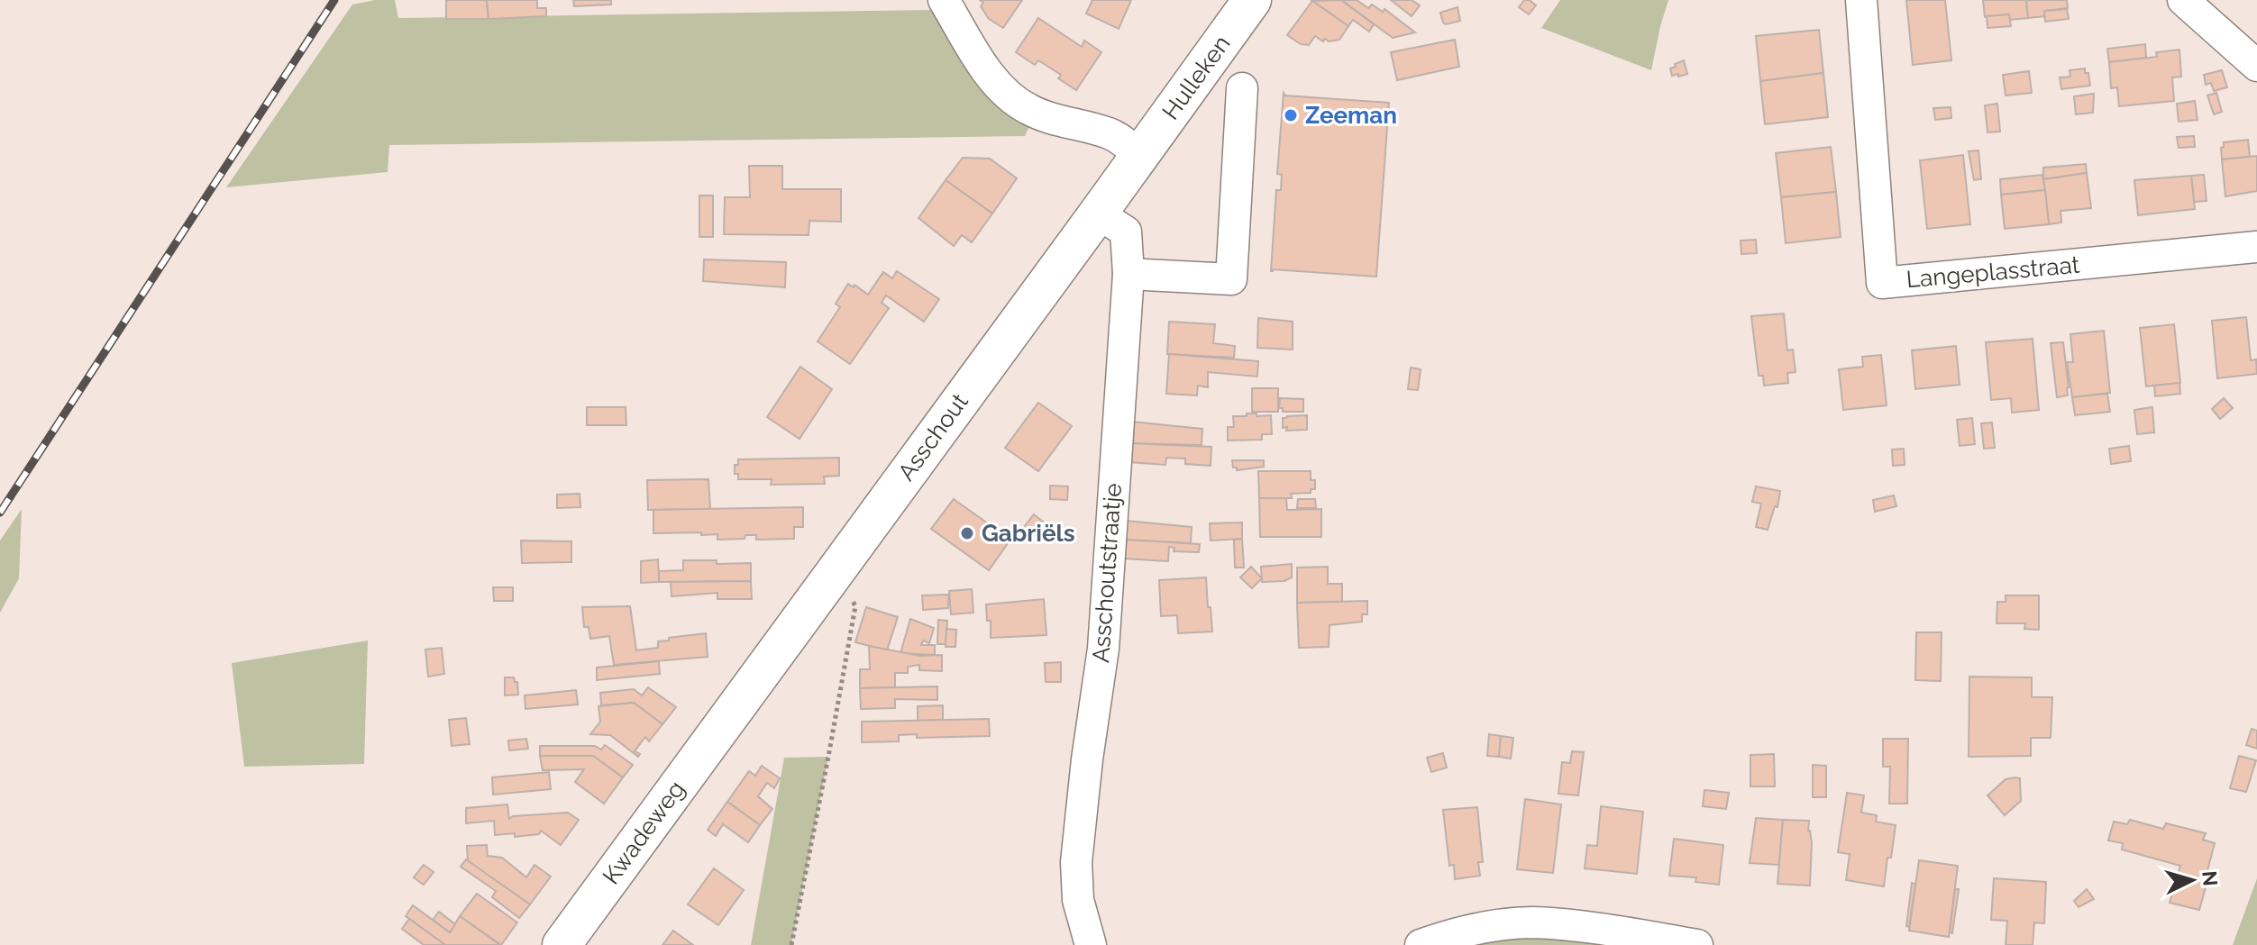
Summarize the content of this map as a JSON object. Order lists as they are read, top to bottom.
{
  "streets": {
    "main road": ["Hulleken", "Asschout", "Kwadeweg"],
    "street": ["Langeplasstraat", "Asschoutstraatje"]
  },
  "crossings": [
    ["Hulleken", "Asschout"],
    ["Asschout", "Asschoutstraatje"],
    ["Asschout", "Kwadeweg"]
  ],
  "places": ["Zeeman", "Gabriëls"],
  "north": "right"
}
